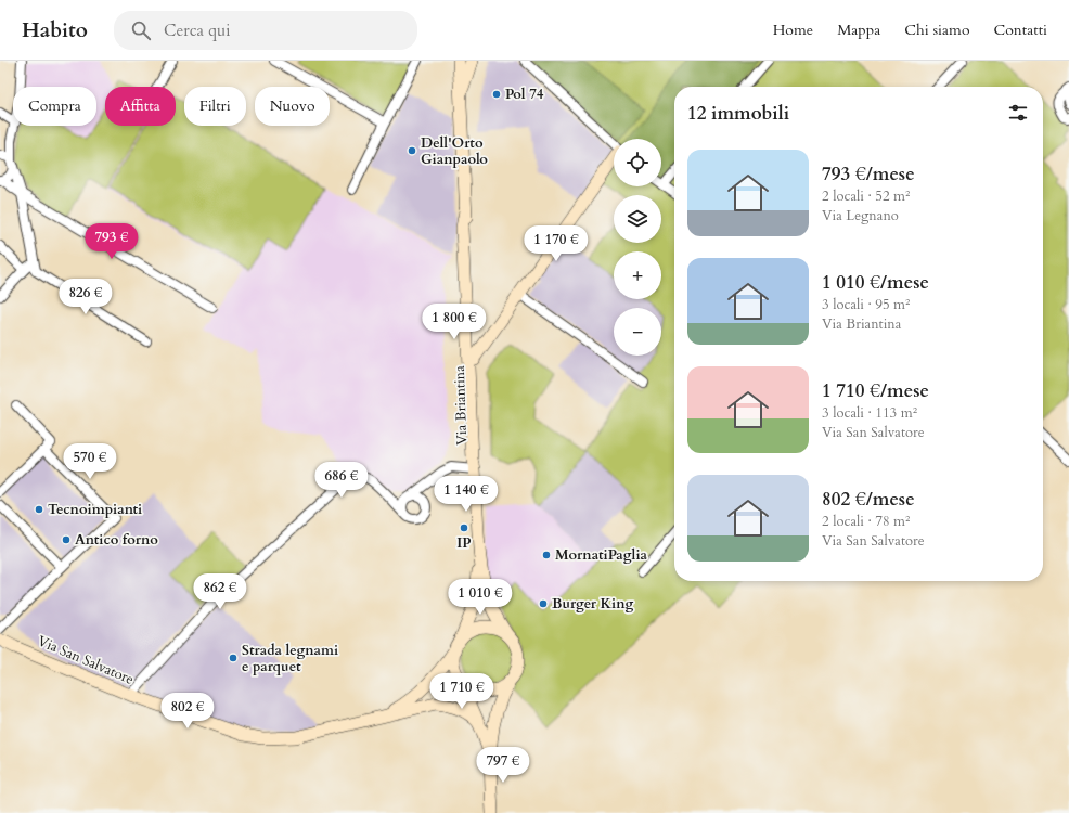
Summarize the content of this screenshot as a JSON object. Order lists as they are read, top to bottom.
{
  "streets": {
    "main road": ["Via Briantina", "Via San Salvatore"]
  },
  "crossings": [
    ["Via Briantina", "Via San Salvatore"]
  ],
  "places": [
    "Pol 74",
    "Dell'Orto Gianpaolo",
    "Tecnoimpianti",
    "IP",
    "Antico forno",
    "MornatiPaglia",
    "Burger King",
    "Strada legnami e parquet"
  ],
  "page": {
    "header": "Habito",
    "search": "Cerca qui",
    "nav": [
      "Home",
      "Mappa",
      "Chi siamo",
      "Contatti"
    ],
    "chip": [
      "Compra",
      "Affitta",
      "Filtri",
      "Nuovo"
    ],
    "heading": "12 immobili",
    "map_buttons": ["+", "−"],
    "list": [
      {
        "name": "793 €/mese",
        "note": "2 locali · 52 m² · Via Legnano"
      },
      {
        "name": "1 010 €/mese",
        "note": "3 locali · 95 m² · Via Briantina"
      },
      {
        "name": "1 710 €/mese",
        "note": "3 locali · 113 m² · Via San Salvatore"
      },
      {
        "name": "802 €/mese",
        "note": "2 locali · 78 m² · Via San Salvatore"
      }
    ],
    "price": [
      "793 €",
      "1 170 €",
      "826 €",
      "1 800 €",
      "570 €",
      "686 €",
      "1 140 €",
      "862 €",
      "1 010 €",
      "1 710 €",
      "802 €",
      "797 €"
    ]
  }
}
